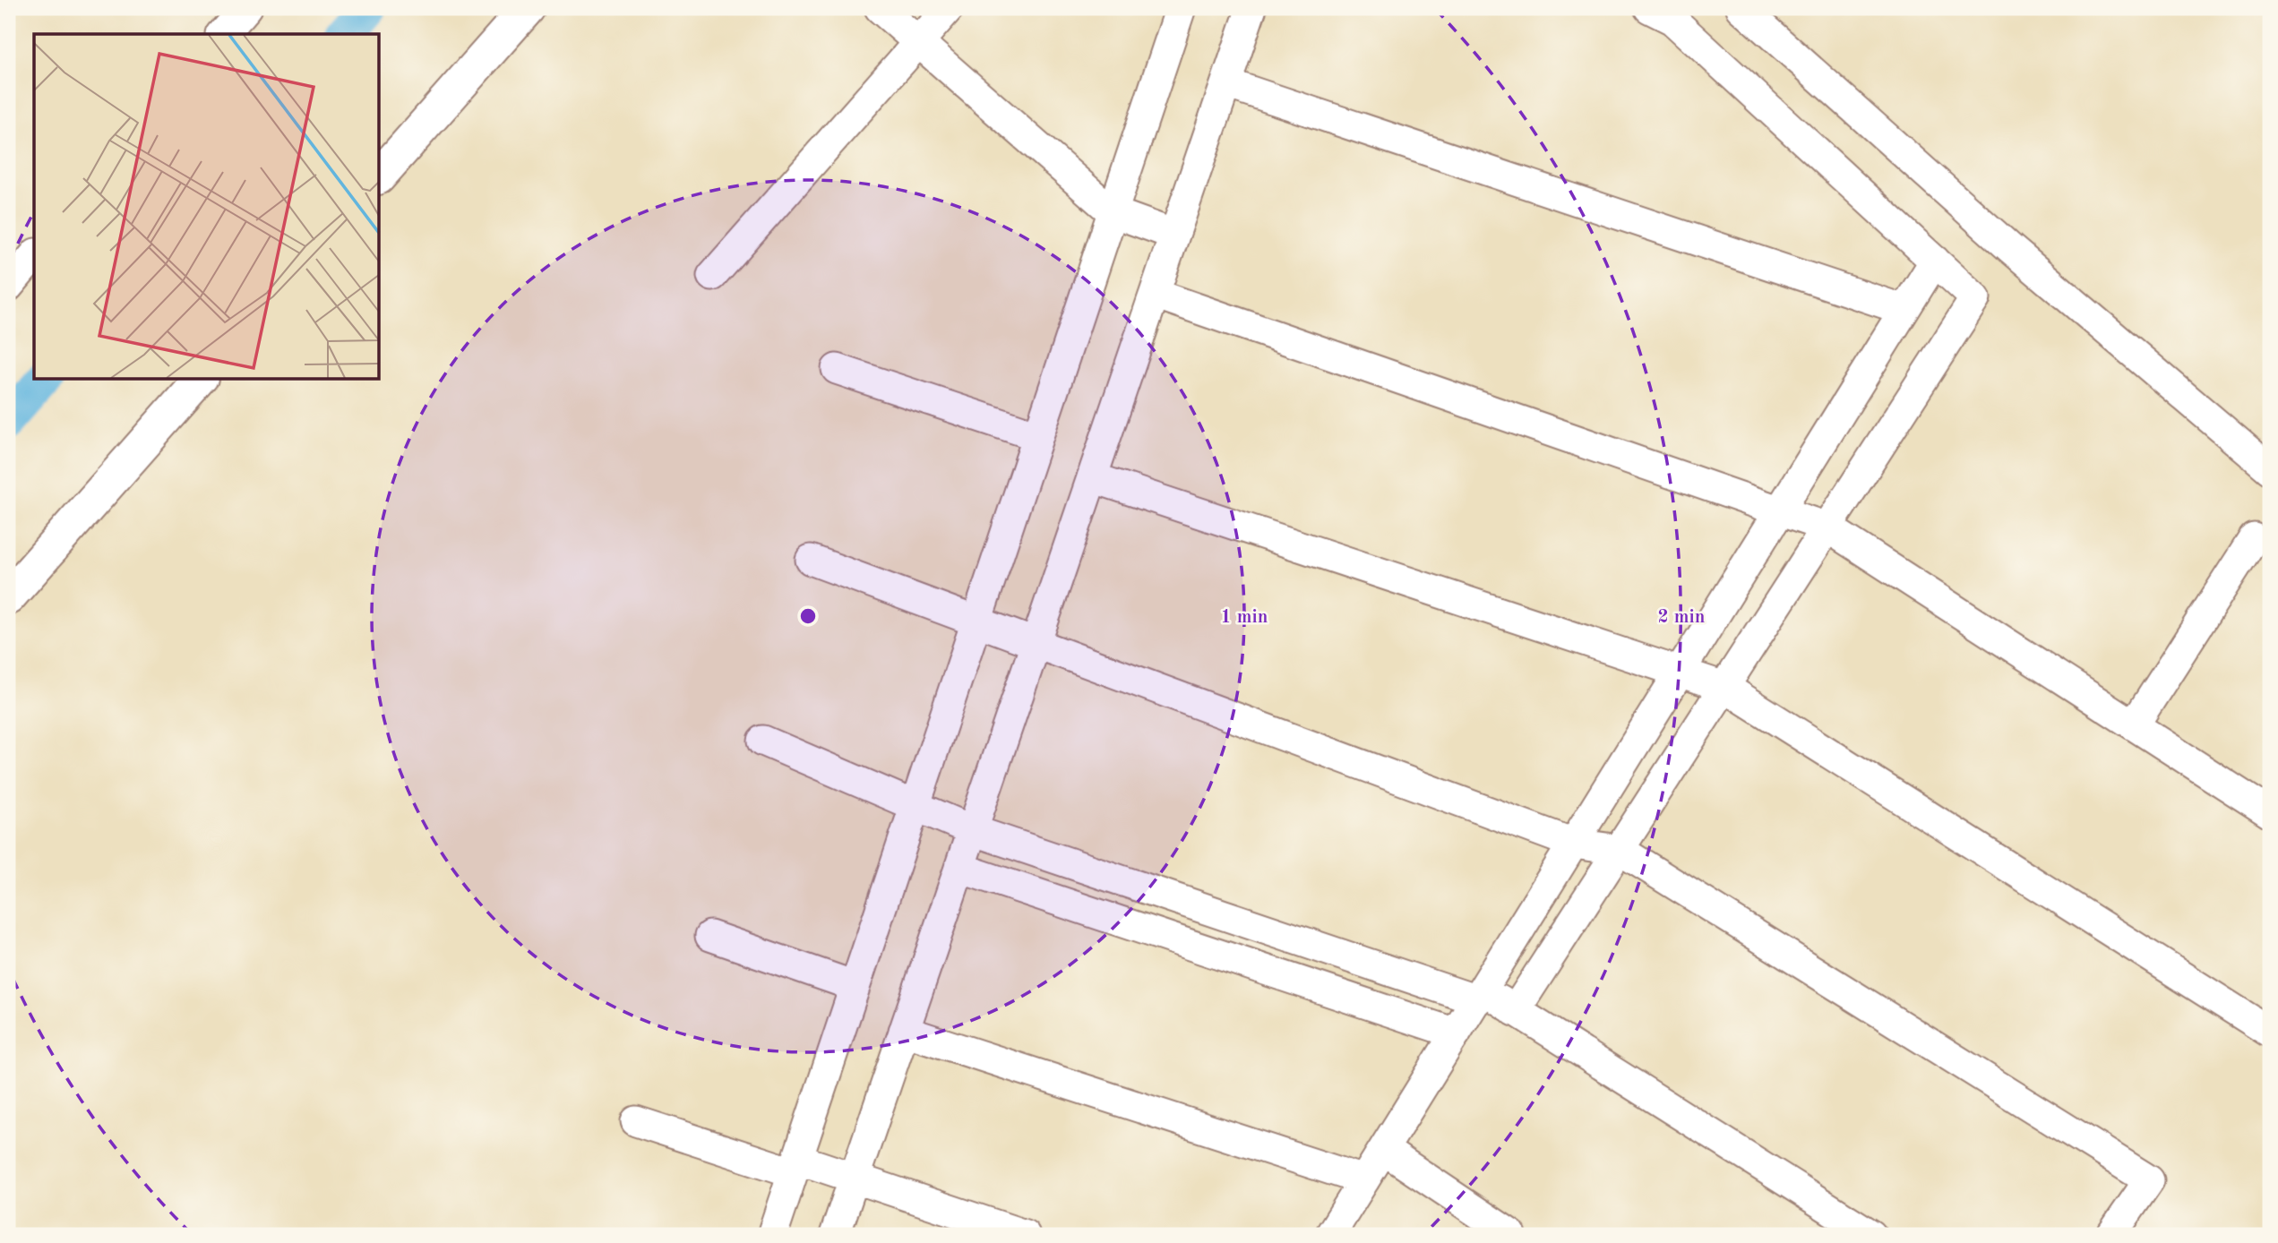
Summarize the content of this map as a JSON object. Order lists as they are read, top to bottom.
{
  "rings": ["1 min", "2 min"]
}
